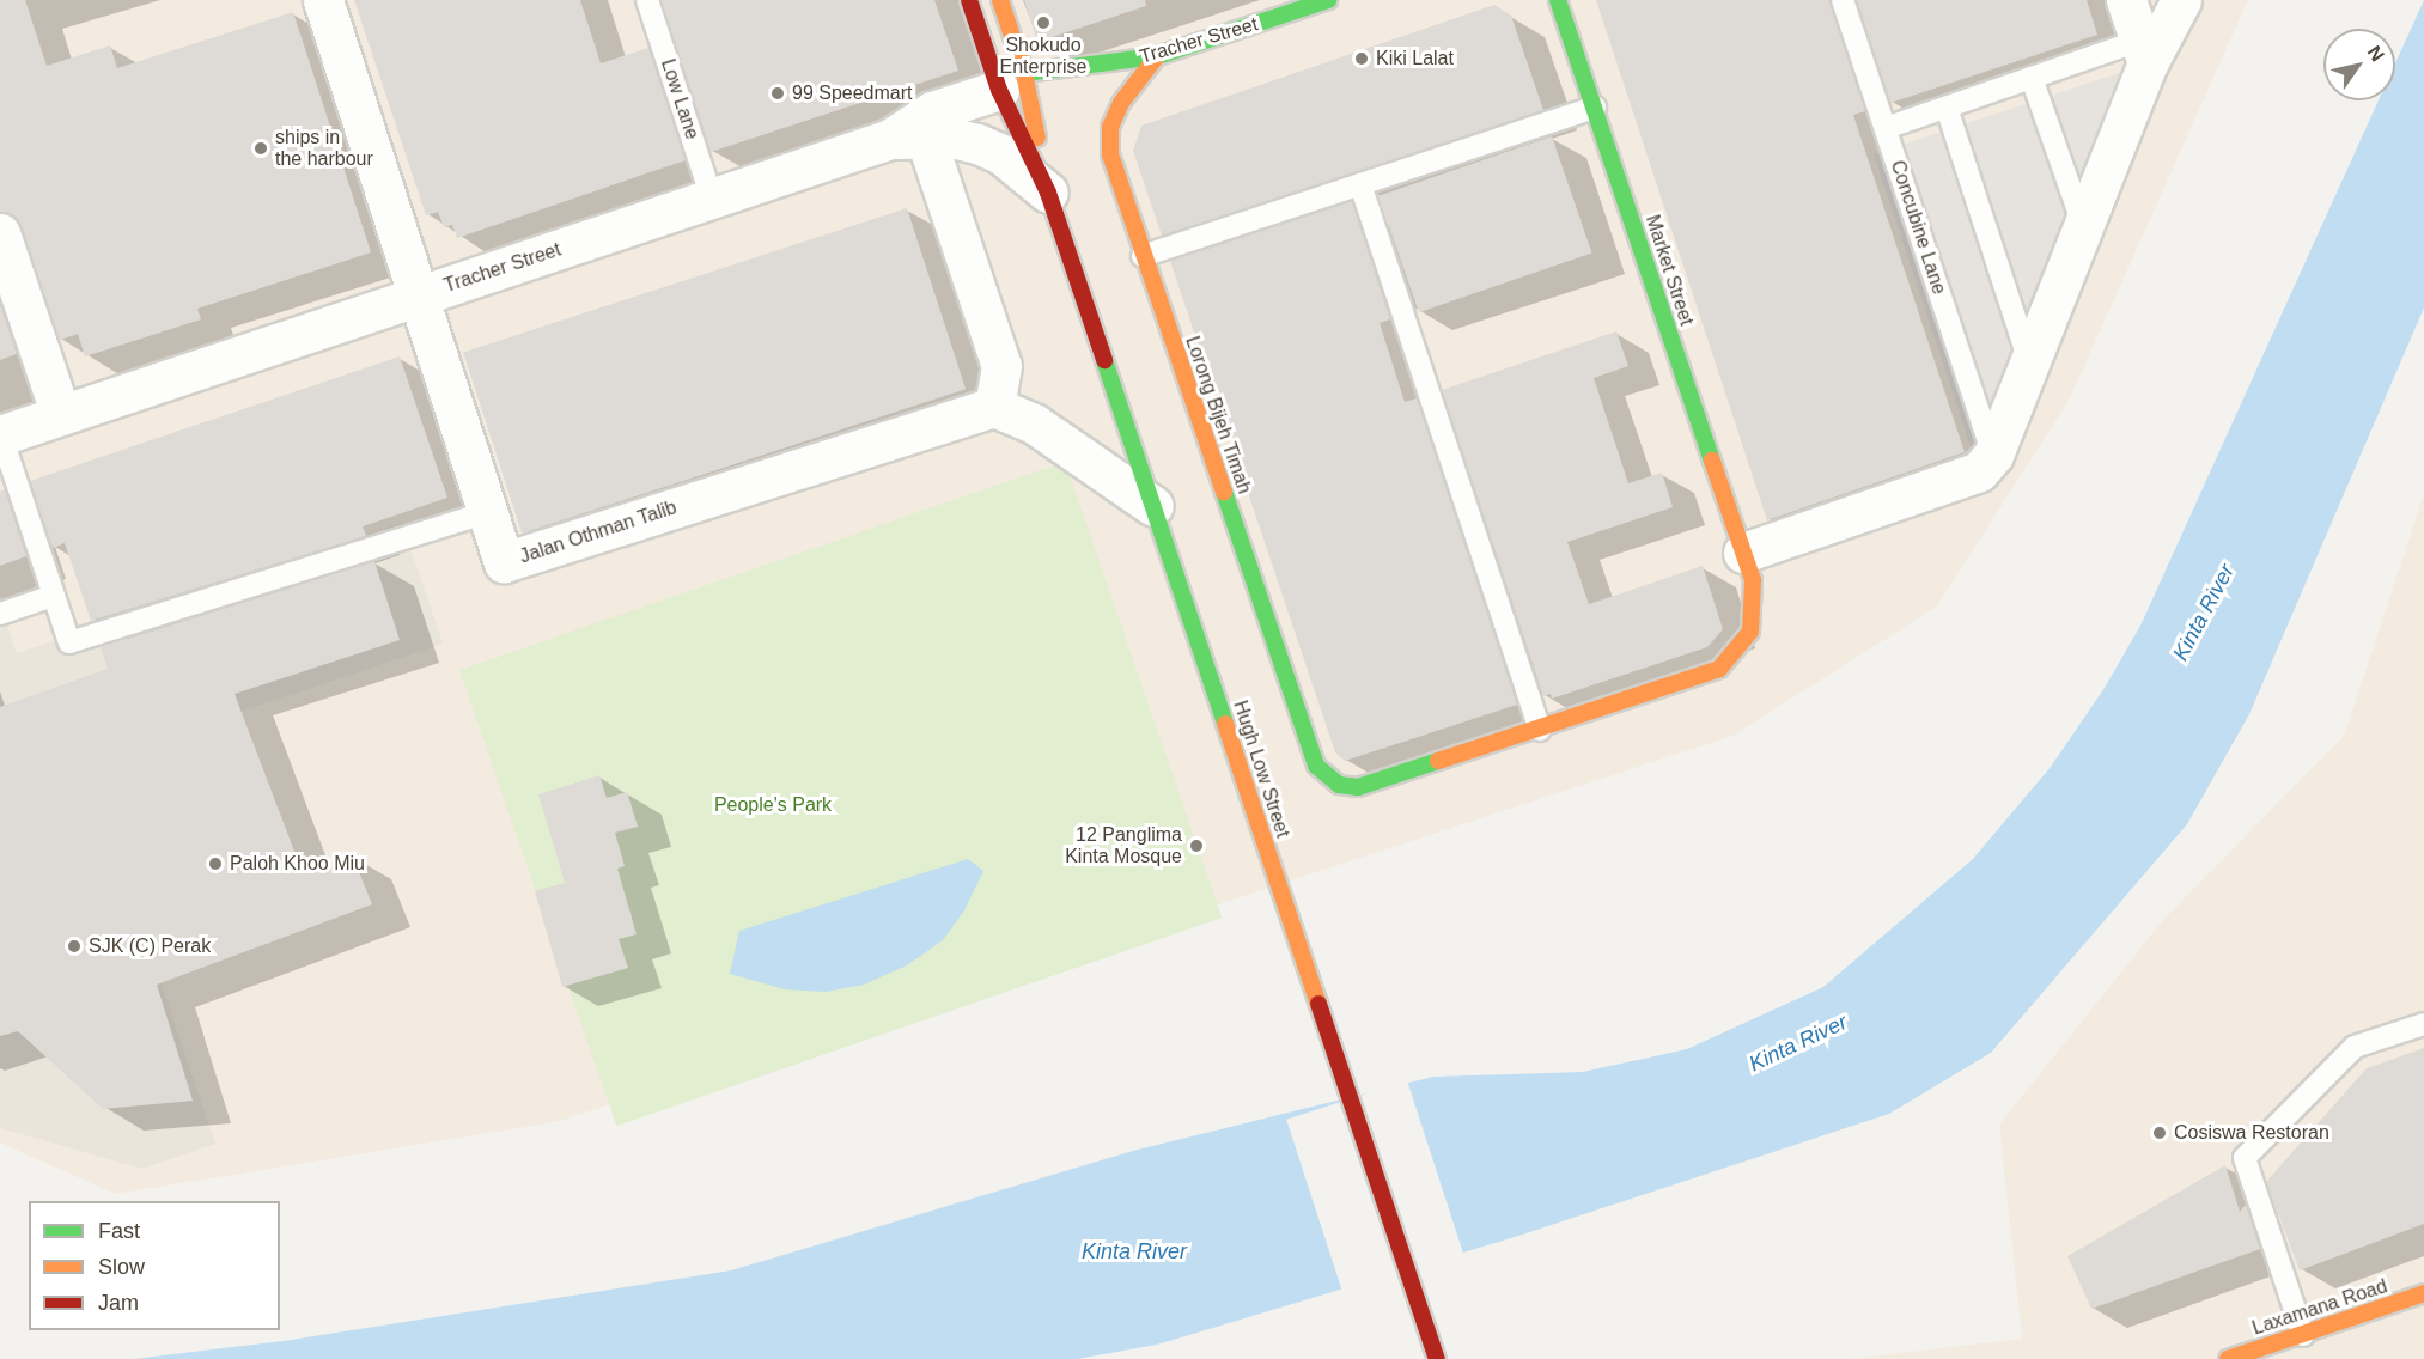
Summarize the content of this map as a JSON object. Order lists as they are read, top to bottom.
{
  "streets": {
    "main road": [
      "Tracher Street",
      "Market Street",
      "Lorong Bijeh Timah",
      "Hugh Low Street",
      "Laxamana Road"
    ],
    "street": ["Jalan Othman Talib"],
    "lane": ["Low Lane", "Concubine Lane"]
  },
  "crossings": [
    ["Tracher Street", "Low Lane"],
    ["Tracher Street", "Lorong Bijeh Timah"],
    ["Tracher Street", "Jalan Othman Talib"],
    ["Tracher Street", "Hugh Low Street"],
    ["Market Street", "Lorong Bijeh Timah"]
  ],
  "water": ["Kinta River"],
  "parks": ["People's Park"],
  "places": [
    "Shokudo Enterprise",
    "Kiki Lalat",
    "99 Speedmart",
    "ships in the harbour",
    "12 Panglima Kinta Mosque",
    "Paloh Khoo Miu",
    "SJK (C) Perak",
    "Cosiswa Restoran"
  ],
  "legend": ["Fast", "Slow", "Jam"],
  "north": "top right"
}
